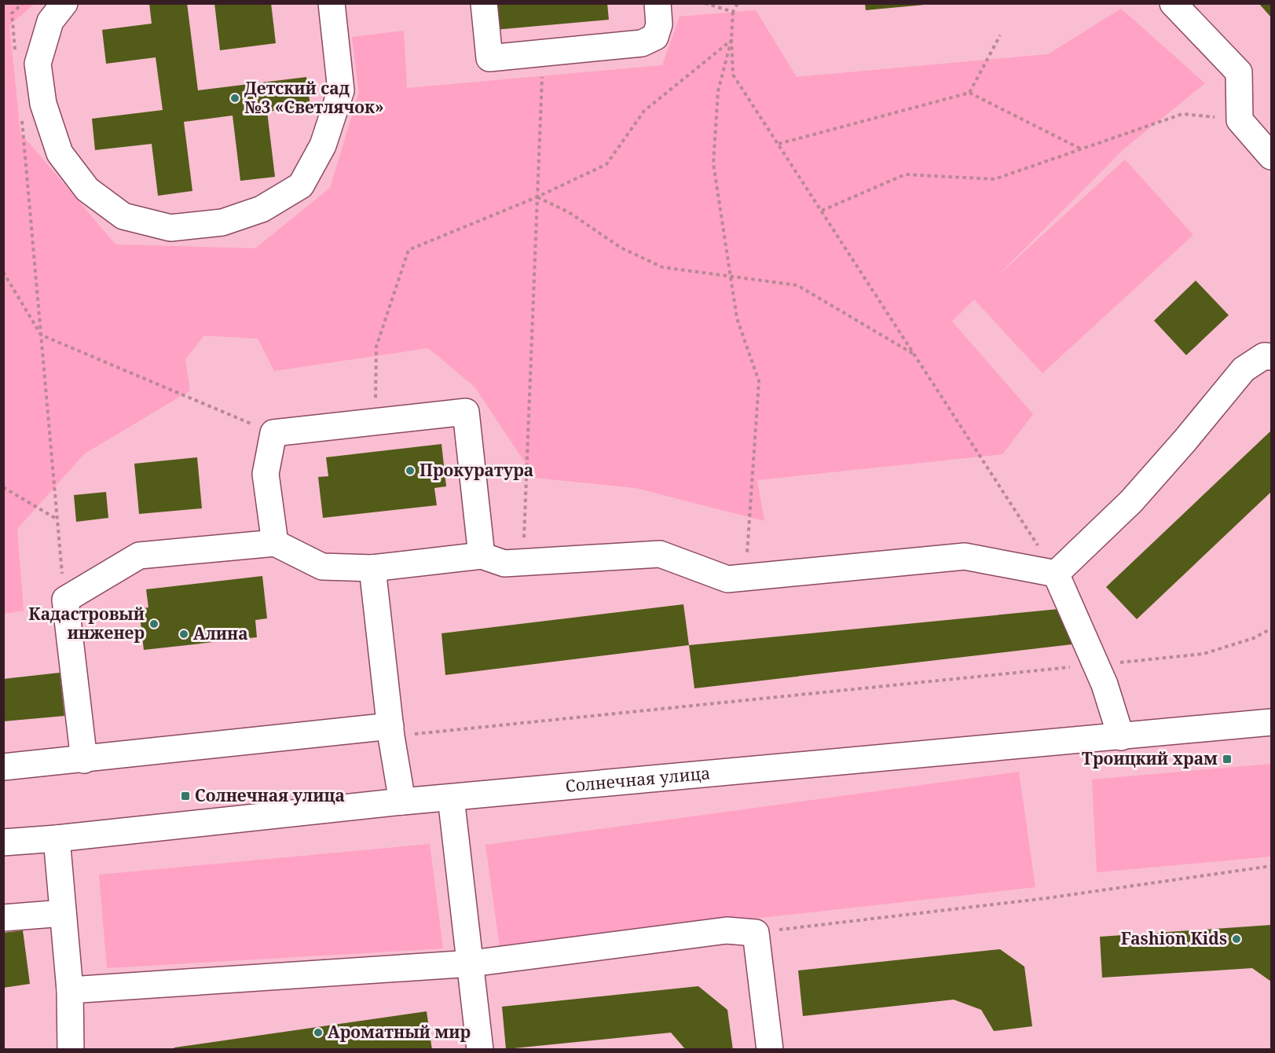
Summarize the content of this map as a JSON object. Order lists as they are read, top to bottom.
{
  "streets": {
    "main road": ["Солнечная улица"]
  },
  "places": {
    "other": [
      "Детский сад №3 «Светлячок»",
      "Прокуратура",
      "Кадастровый инженер",
      "Алина",
      "Fashion Kids",
      "Ароматный мир"
    ],
    "transit": ["Троицкий храм", "Солнечная улица"]
  }
}
